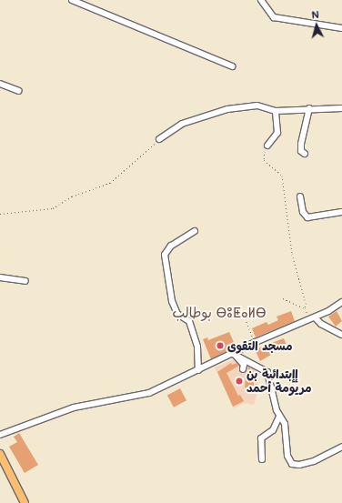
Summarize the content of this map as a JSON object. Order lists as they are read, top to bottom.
{
  "districts": ["بوطالب ⴱⵓⵟⴰⵍⴱ"],
  "places": ["مسجد التقوى", "إإبتدائية بن مريومة أحمد"],
  "north": "top"
}
